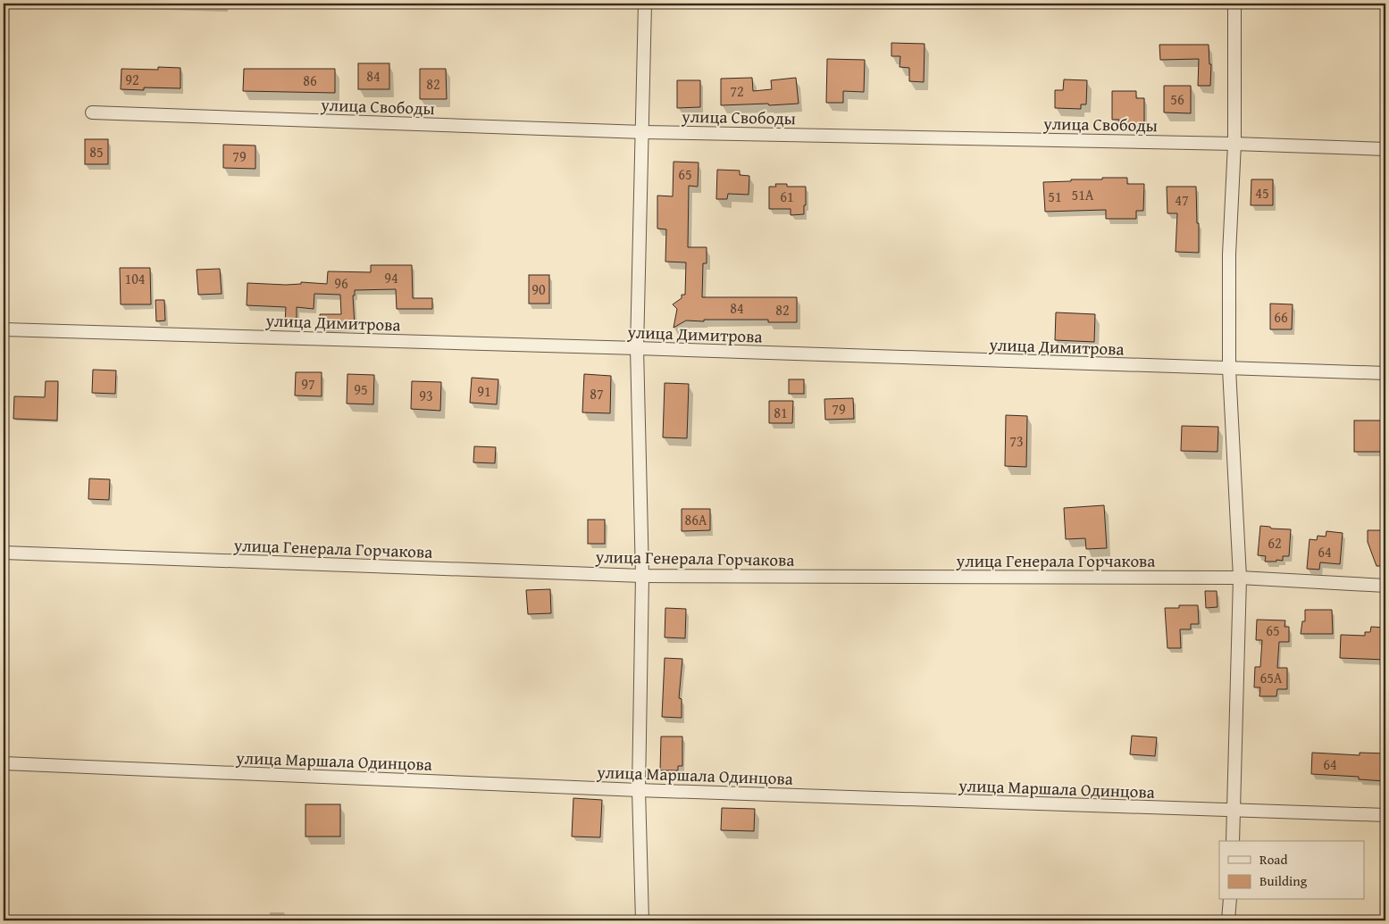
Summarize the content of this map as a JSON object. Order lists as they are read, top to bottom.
{
  "streets": {
    "street": [
      "улица Свободы",
      "улица Димитрова",
      "улица Генерала Горчакова",
      "улица Маршала Одинцова"
    ]
  },
  "house_numbers": [
    "84",
    "92",
    "86",
    "82",
    "72",
    "56",
    "85",
    "79",
    "65",
    "45",
    "51А",
    "61",
    "51",
    "47",
    "94",
    "104",
    "96",
    "90",
    "84",
    "82",
    "66",
    "97",
    "95",
    "91",
    "87",
    "93",
    "79",
    "81",
    "73",
    "86А",
    "62",
    "64",
    "65",
    "65А",
    "64"
  ],
  "legend": ["Road", "Building"]
}
